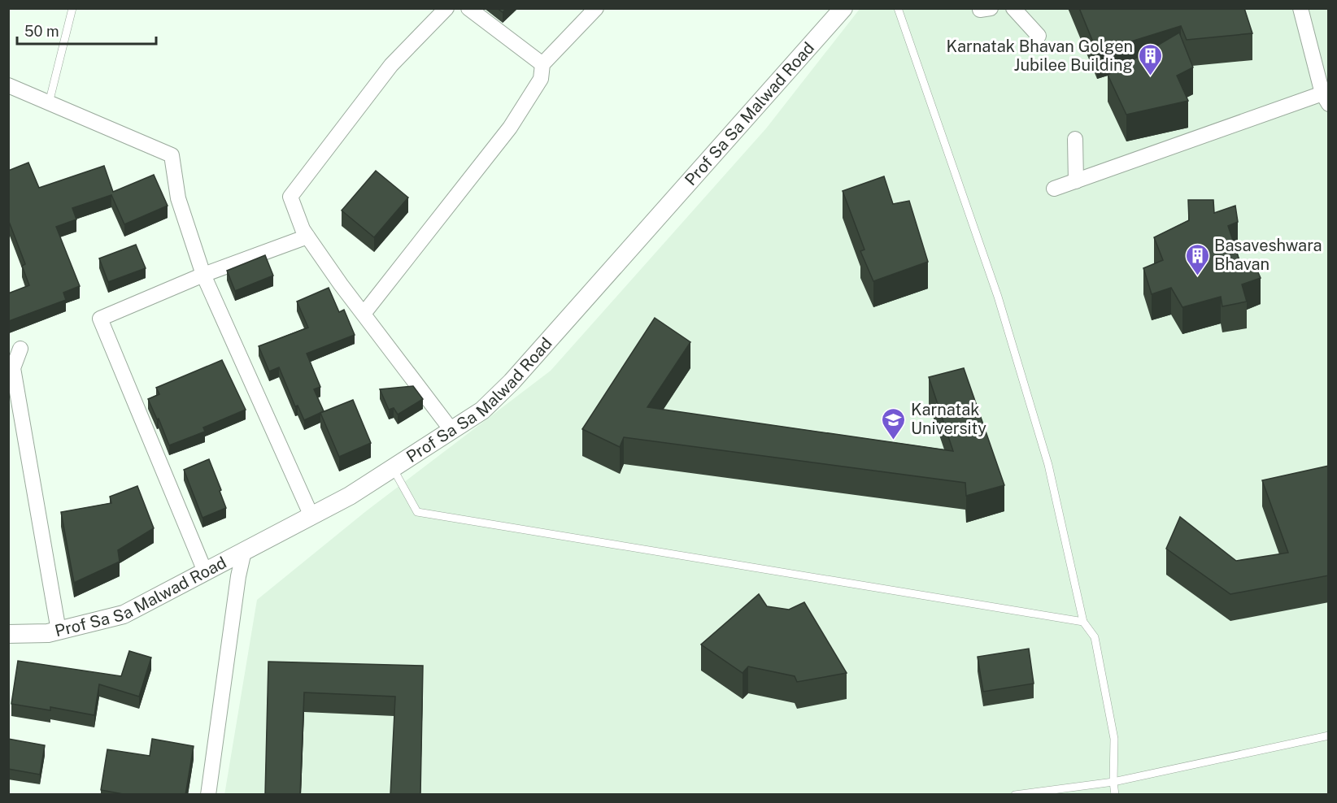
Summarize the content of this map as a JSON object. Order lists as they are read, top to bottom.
{
  "streets": {
    "street": ["Prof Sa Sa Malwad Road"]
  },
  "places": {
    "building": ["Karnatak Bhavan Golgen Jubilee Building", "Basaveshwara Bhavan"],
    "school or university": ["Karnatak University"]
  },
  "scale_bar": "50 m"
}
